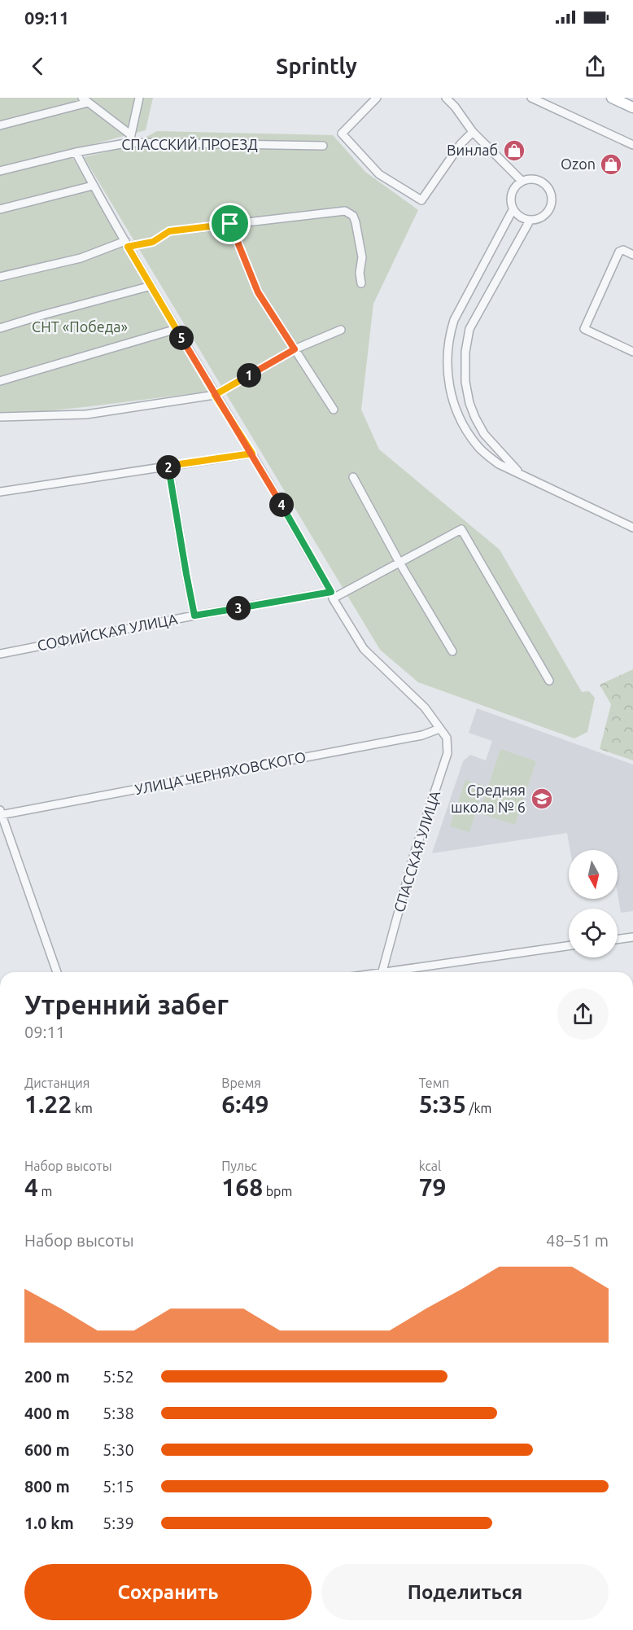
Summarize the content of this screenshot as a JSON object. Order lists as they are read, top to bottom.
{
  "streets": {
    "street": [
      "СПАССКИЙ ПРОЕЗД",
      "СОФИЙСКАЯ УЛИЦА",
      "УЛИЦА ЧЕРНЯХОВСКОГО",
      "СПАССКАЯ УЛИЦА"
    ]
  },
  "crossings": [
    ["СПАССКИЙ ПРОЕЗД", "СПАССКАЯ УЛИЦА"],
    ["СОФИЙСКАЯ УЛИЦА", "СПАССКАЯ УЛИЦА"],
    ["УЛИЦА ЧЕРНЯХОВСКОГО", "СПАССКАЯ УЛИЦА"]
  ],
  "parks": ["СНТ «Победа»"],
  "places": {
    "shop": ["Винлаб", "Ozon"],
    "school or university": ["Средняя школа № 6"]
  },
  "north": "bottom",
  "page": {
    "status": "09:11",
    "header": "Sprintly",
    "pins": [
      "5",
      "1",
      "2",
      "4",
      "3"
    ],
    "heading": ["Утренний забег", "09:11"],
    "stats": [
      ["Дистанция", "1.22 km"],
      ["Время", "6:49"],
      ["Темп", "5:35 /km"],
      ["Набор высоты", "4 m"],
      ["Пульс", "168 bpm"],
      ["kcal", "79"]
    ],
    "chart": ["Набор высоты", "48–51 m"],
    "list": [
      {
        "name": "200 m",
        "note": "5:52"
      },
      {
        "name": "400 m",
        "note": "5:38"
      },
      {
        "name": "600 m",
        "note": "5:30"
      },
      {
        "name": "800 m",
        "note": "5:15"
      },
      {
        "name": "1.0 km",
        "note": "5:39"
      }
    ],
    "buttons": ["Сохранить", "Поделиться"]
  }
}
